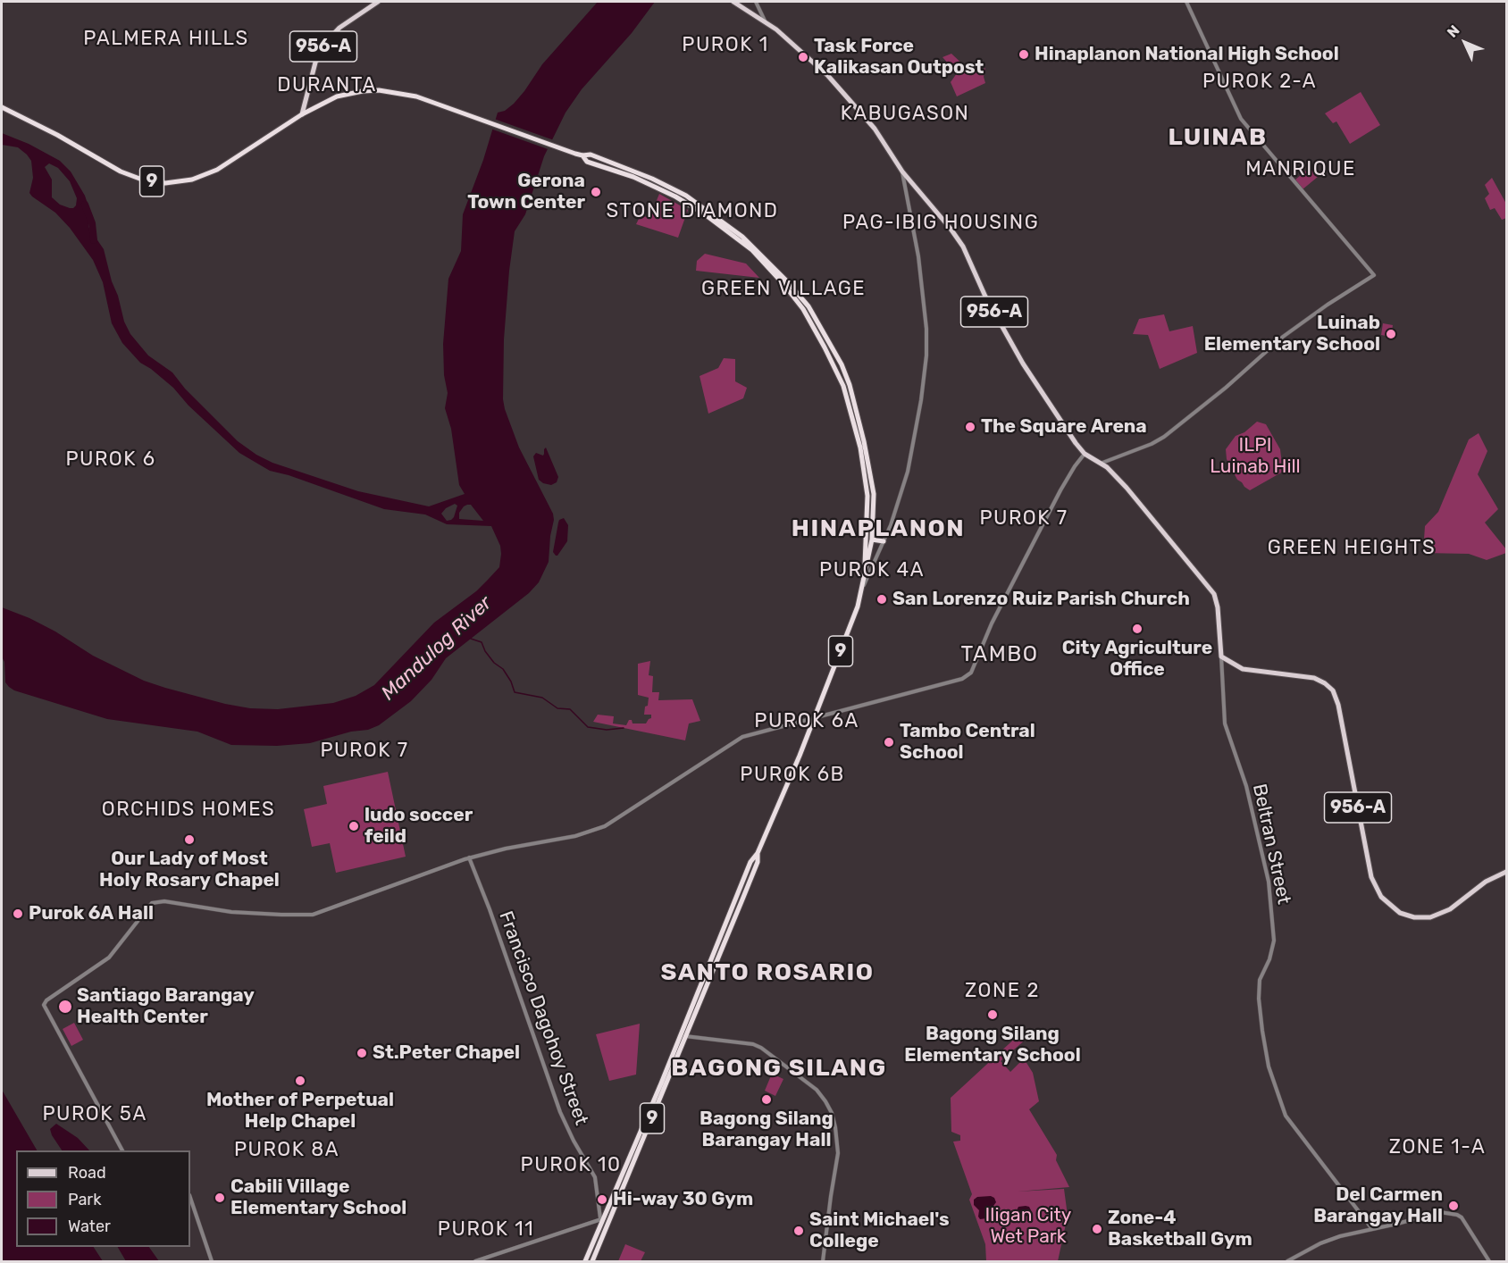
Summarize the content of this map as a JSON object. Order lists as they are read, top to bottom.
{
  "streets": {
    "highway": ["9"],
    "main road": ["956-A"],
    "street": ["Beltran Street", "Francisco Dagohoy Street"]
  },
  "crossings": [
    ["956-A", "9"],
    ["956-A", "Beltran Street"],
    ["9", "Francisco Dagohoy Street"]
  ],
  "districts": [
    "PALMERA HILLS",
    "PUROK 1",
    "PUROK 2-A",
    "DURANTA",
    "KABUGASON",
    "LUINAB",
    "MANRIQUE",
    "STONE DIAMOND",
    "PAG-IBIG HOUSING",
    "GREEN VILLAGE",
    "PUROK 6",
    "PUROK 7",
    "HINAPLANON",
    "GREEN HEIGHTS",
    "PUROK 4A",
    "TAMBO",
    "PUROK 6A",
    "PUROK 7",
    "PUROK 6B",
    "ORCHIDS HOMES",
    "SANTO ROSARIO",
    "ZONE 2",
    "BAGONG SILANG",
    "PUROK 5A",
    "ZONE 1-A",
    "PUROK 8A",
    "PUROK 10",
    "PUROK 11"
  ],
  "water": ["Mandulog River"],
  "parks": ["ILPI Luinab Hill", "Iligan City Wet Park"],
  "places": [
    "Hinaplanon National High School",
    "Task Force Kalikasan Outpost",
    "Gerona Town Center",
    "Luinab Elementary School",
    "The Square Arena",
    "San Lorenzo Ruiz Parish Church",
    "City Agriculture Office",
    "Tambo Central School",
    "ludo soccer feild",
    "Our Lady of Most Holy Rosary Chapel",
    "Purok 6A Hall",
    "Santiago Barangay Health Center",
    "Bagong Silang Elementary School",
    "St.Peter Chapel",
    "Mother of Perpetual Help Chapel",
    "Bagong Silang Barangay Hall",
    "Cabili Village Elementary School",
    "Hi-way 30 Gym",
    "Del Carmen Barangay Hall",
    "Zone-4 Basketball Gym",
    "Saint Michael's College"
  ],
  "legend": ["Road", "Park", "Water"],
  "north": "top left"
}
